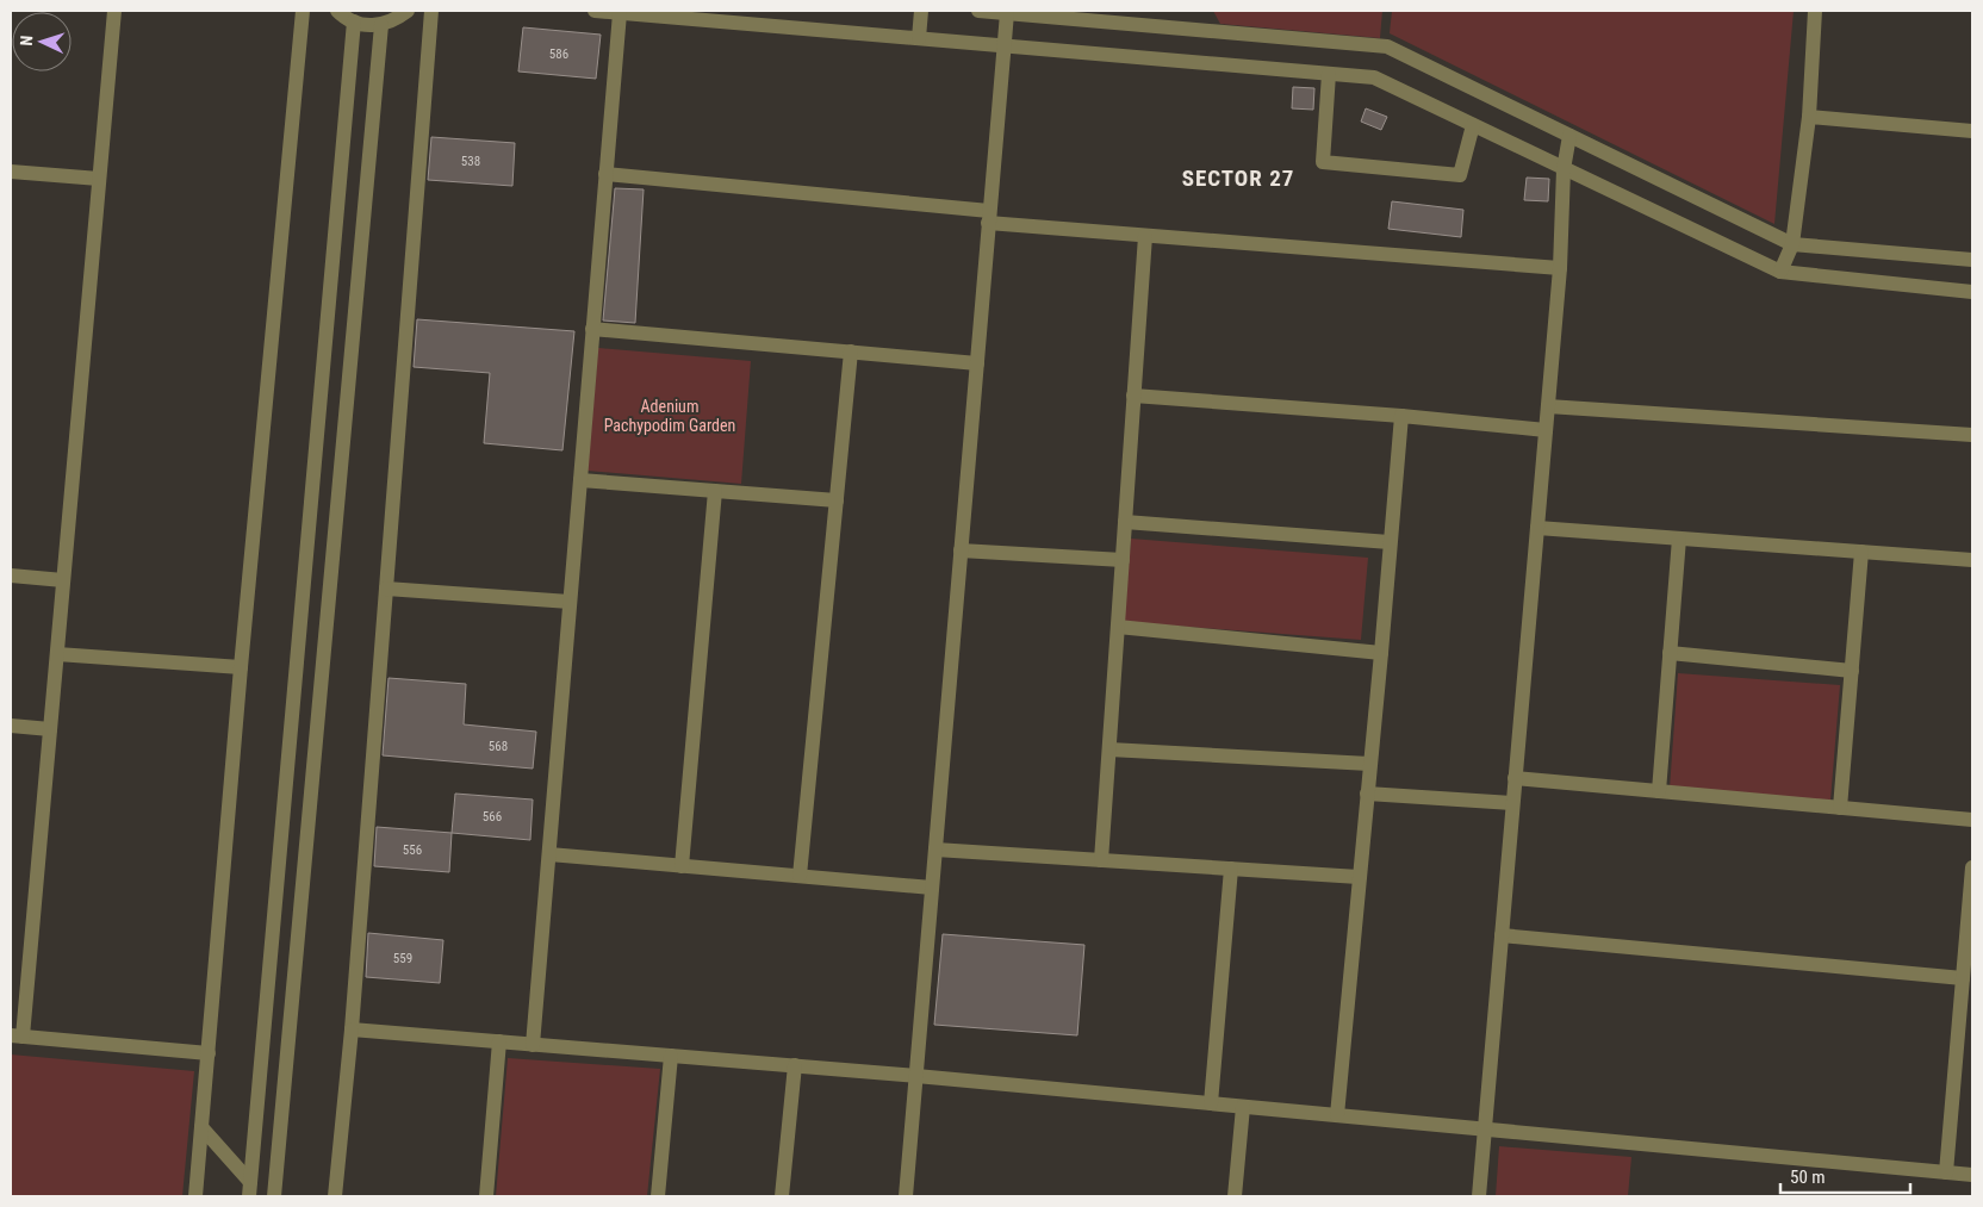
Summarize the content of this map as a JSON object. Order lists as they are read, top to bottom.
{
  "districts": ["SECTOR 27"],
  "parks": ["Adenium Pachypodim Garden"],
  "house_numbers": [
    "586",
    "538",
    "568",
    "566",
    "556",
    "559"
  ],
  "scale_bar": "50 m",
  "north": "left"
}
